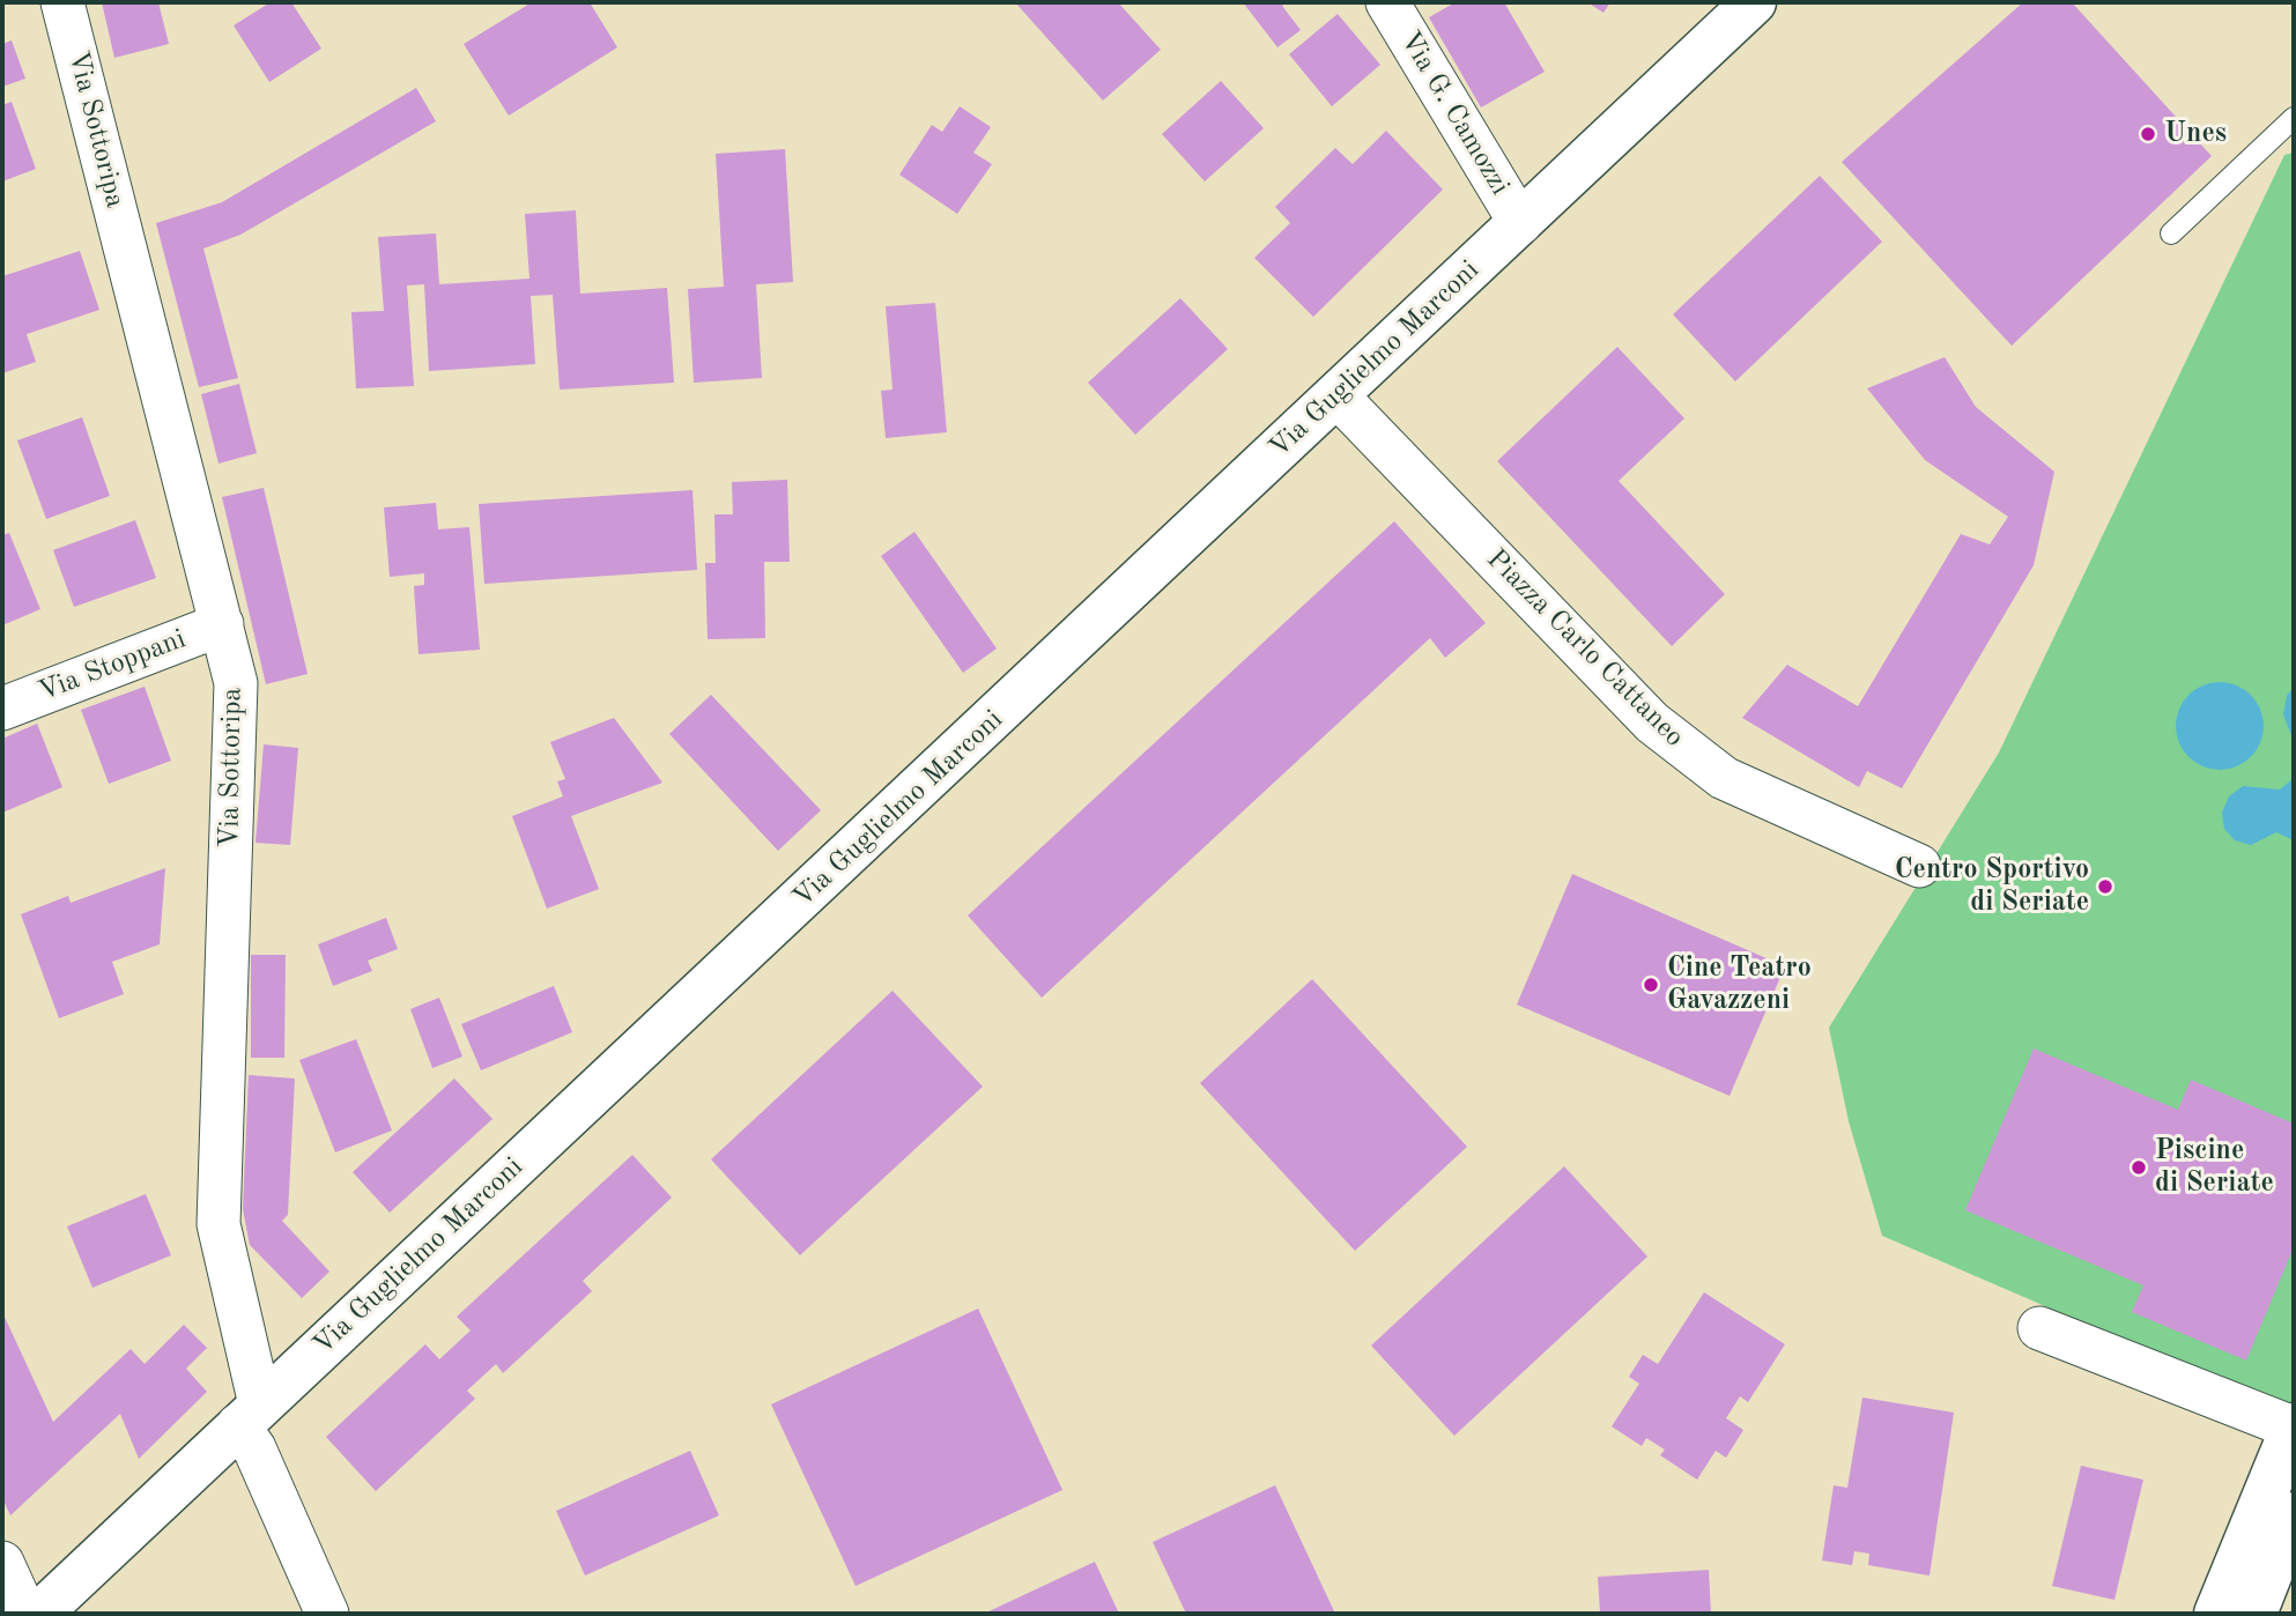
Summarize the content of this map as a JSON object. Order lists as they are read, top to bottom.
{
  "streets": {
    "main road": ["Via Guglielmo Marconi"],
    "street": [
      "Via G. Camozzi",
      "Via Sottoripa",
      "Piazza Carlo Cattaneo",
      "Via Stoppani"
    ]
  },
  "crossings": [
    ["Via G. Camozzi", "Via Guglielmo Marconi"],
    ["Via Sottoripa", "Via Guglielmo Marconi"],
    ["Via Sottoripa", "Via Stoppani"],
    ["Via Guglielmo Marconi", "Piazza Carlo Cattaneo"]
  ],
  "places": [
    "Unes",
    "Centro Sportivo di Seriate",
    "Cine Teatro Gavazzeni",
    "Piscine di Seriate"
  ]
}
